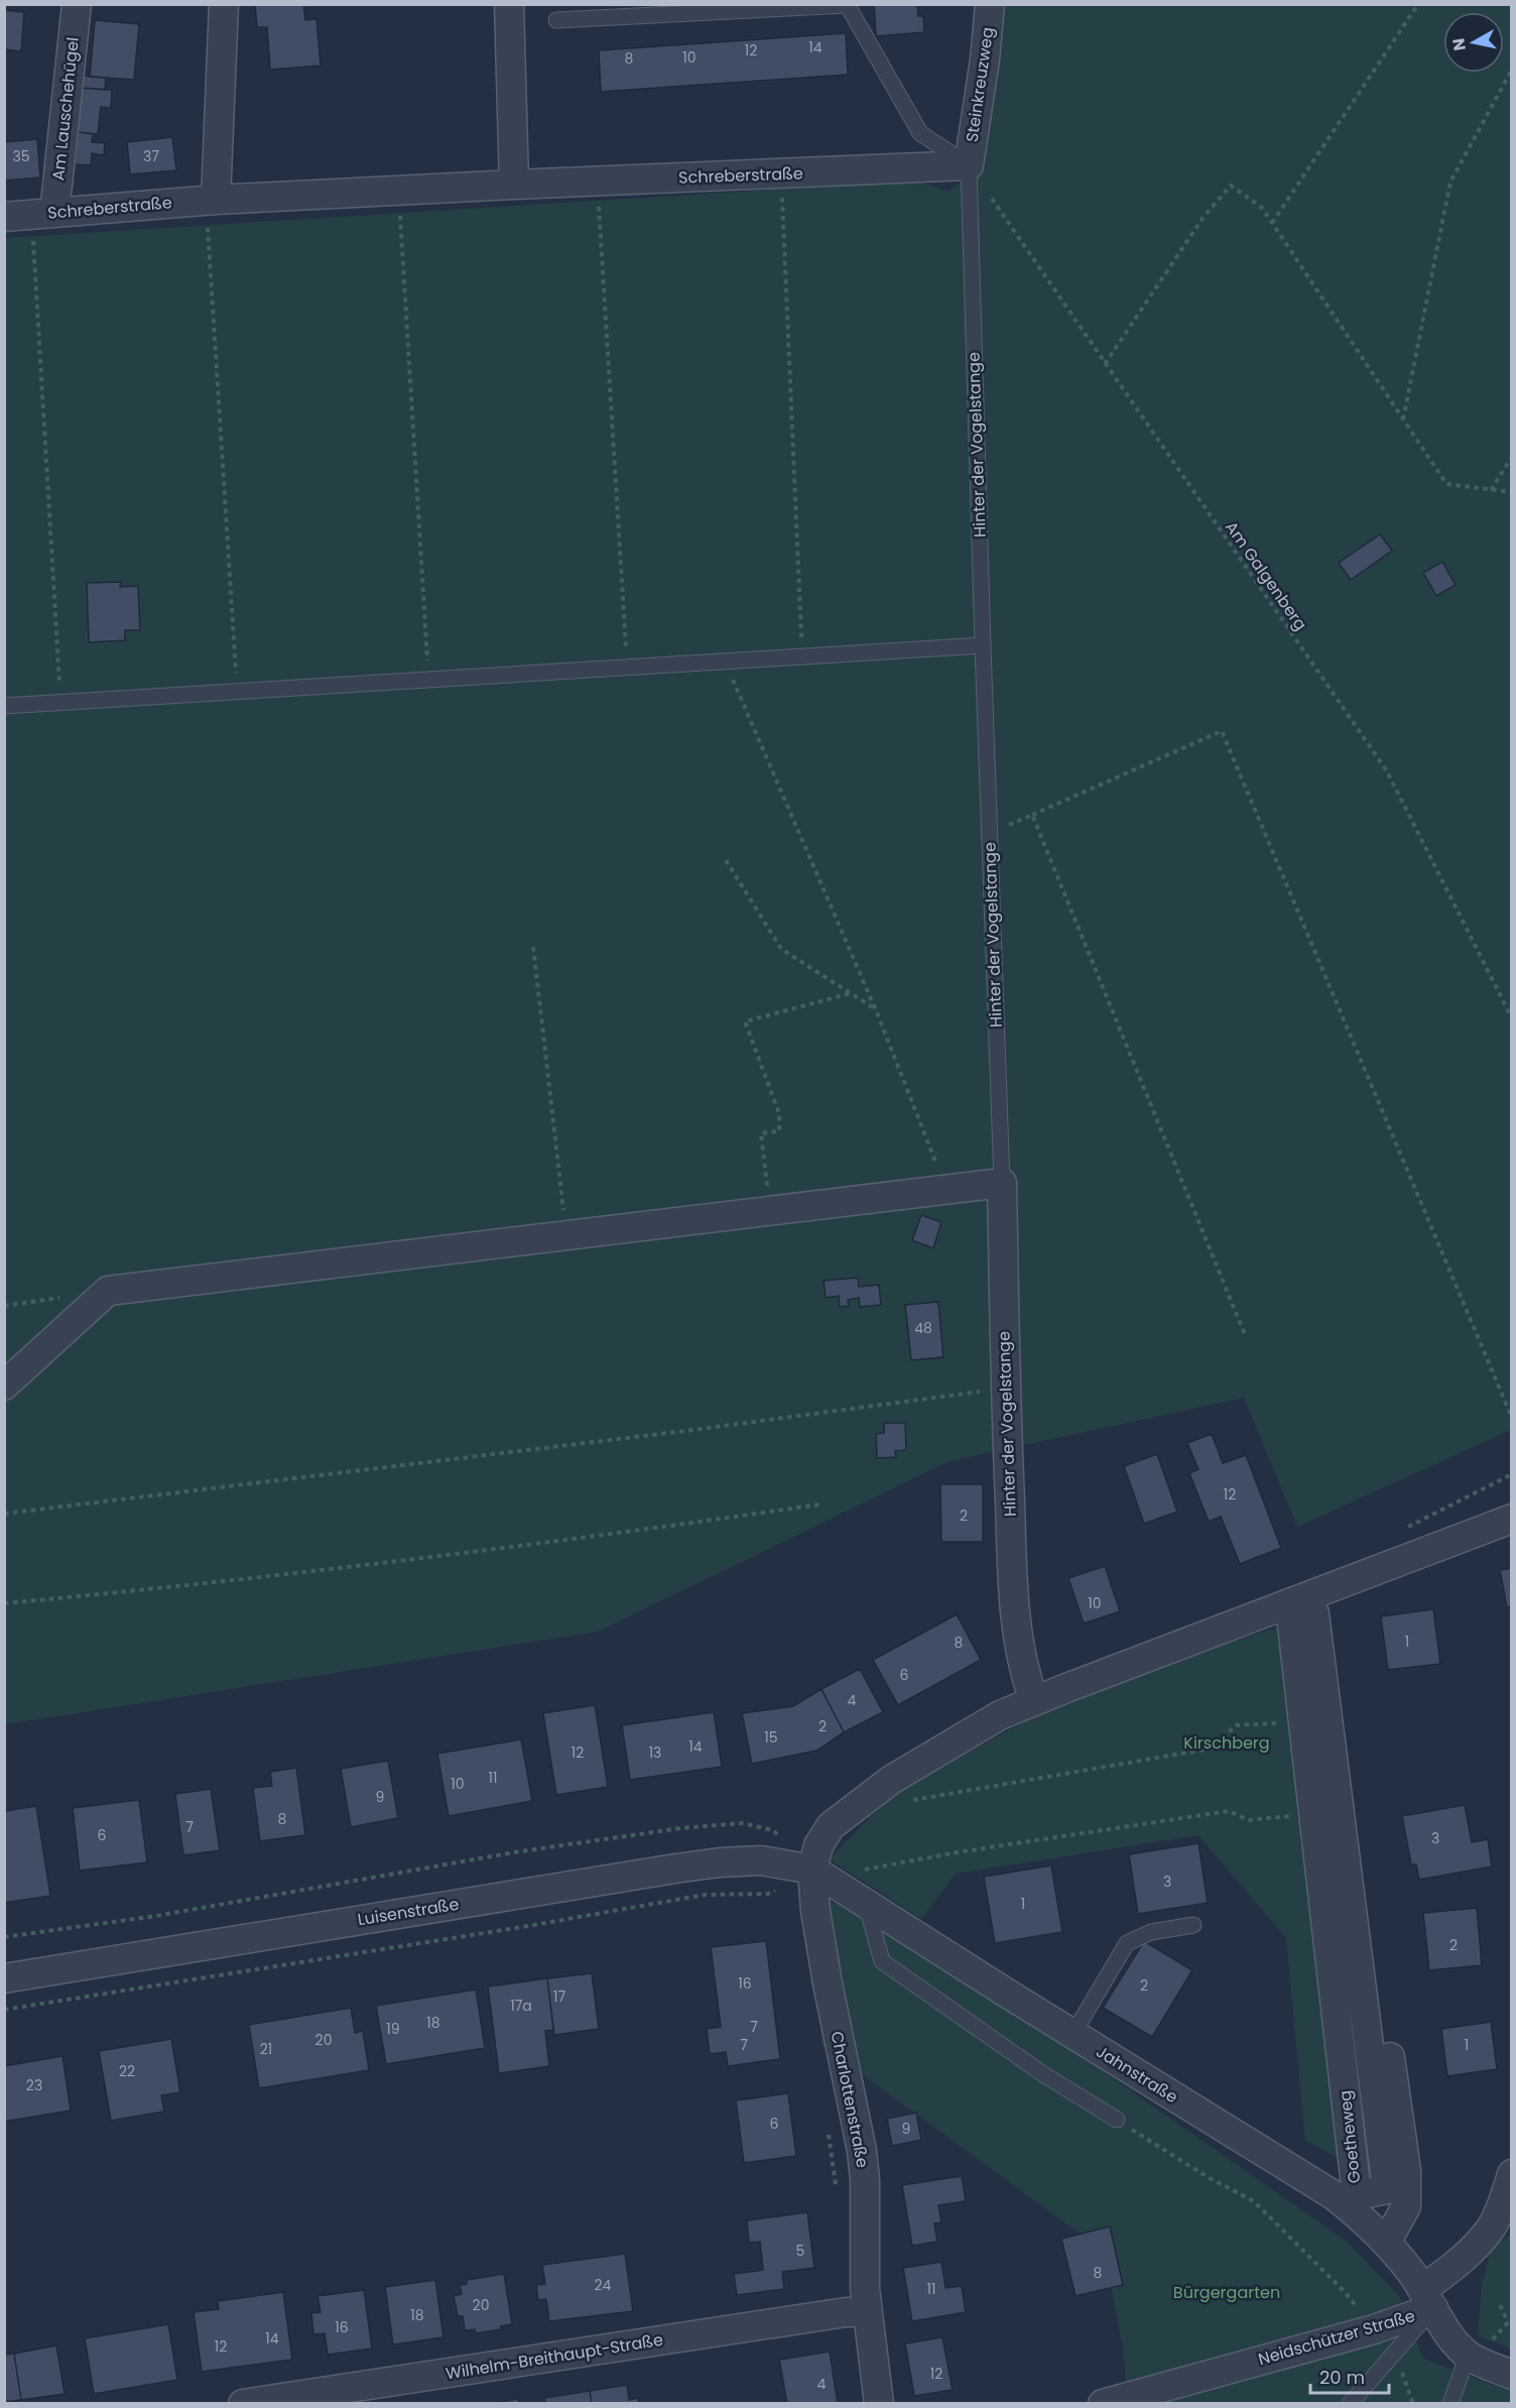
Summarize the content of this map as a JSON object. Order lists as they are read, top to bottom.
{
  "streets": {
    "street": [
      "Steinkreuzweg",
      "Am Lauschehügel",
      "Schreberstraße",
      "Hinter der Vogelstange",
      "Luisenstraße",
      "Jahnstraße",
      "Charlottenstraße",
      "Goetheweg",
      "Neidschützer Straße",
      "Wilhelm-Breithaupt-Straße"
    ],
    "path": ["Am Galgenberg"]
  },
  "crossings": [
    ["Steinkreuzweg", "Schreberstraße"],
    ["Steinkreuzweg", "Hinter der Vogelstange"],
    ["Steinkreuzweg", "Am Galgenberg"],
    ["Am Lauschehügel", "Schreberstraße"],
    ["Schreberstraße", "Hinter der Vogelstange"],
    ["Schreberstraße", "Am Galgenberg"],
    ["Hinter der Vogelstange", "Am Galgenberg"],
    ["Luisenstraße", "Jahnstraße"],
    ["Luisenstraße", "Charlottenstraße"],
    ["Jahnstraße", "Charlottenstraße"],
    ["Jahnstraße", "Neidschützer Straße"],
    ["Charlottenstraße", "Wilhelm-Breithaupt-Straße"]
  ],
  "parks": ["Kirschberg", "Bürgergarten"],
  "house_numbers": [
    "14",
    "12",
    "10",
    "8",
    "35",
    "37",
    "48",
    "12",
    "2",
    "10",
    "1",
    "8",
    "6",
    "4",
    "2",
    "15",
    "14",
    "12",
    "13",
    "11",
    "10",
    "9",
    "8",
    "7",
    "6",
    "3",
    "3",
    "1",
    "2",
    "16",
    "2",
    "17",
    "17a",
    "18",
    "7",
    "19",
    "20",
    "7",
    "1",
    "21",
    "22",
    "23",
    "6",
    "9",
    "5",
    "8",
    "24",
    "11",
    "20",
    "18",
    "16",
    "14",
    "12",
    "12",
    "4"
  ],
  "scale_bar": "20 m",
  "north": "left"
}
